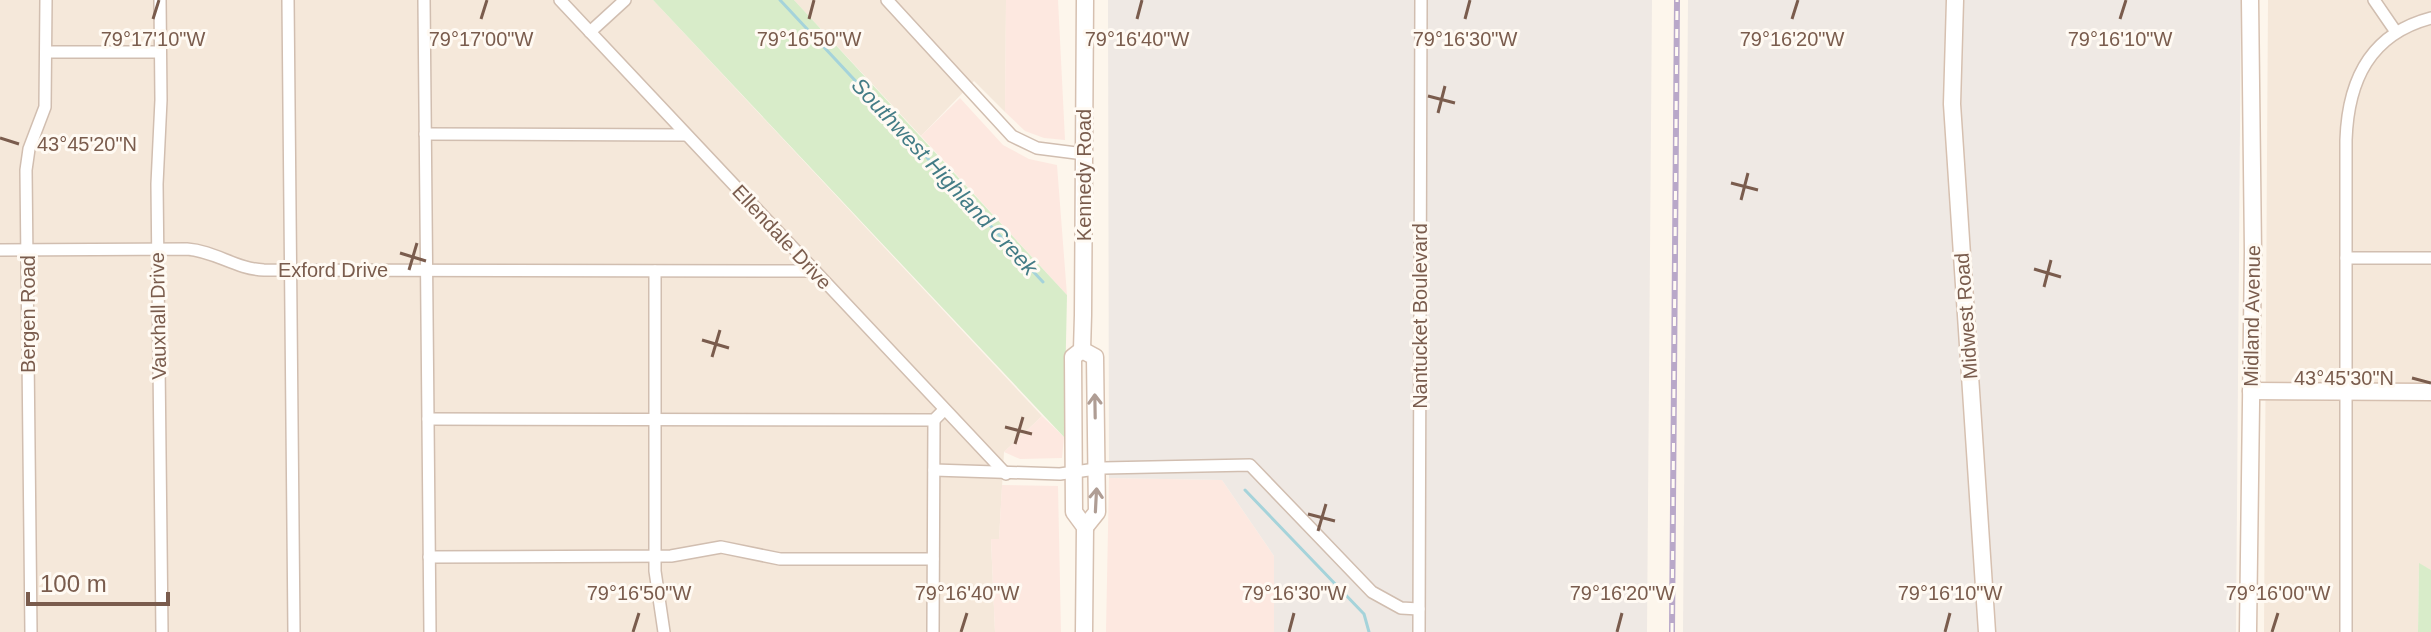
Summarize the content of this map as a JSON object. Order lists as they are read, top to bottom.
{
  "streets": {
    "main road": ["Kennedy Road", "Midwest Road", "Midland Avenue"],
    "street": [
      "Ellendale Drive",
      "Exford Drive",
      "Bergen Road",
      "Vauxhall Drive",
      "Nantucket Boulevard"
    ]
  },
  "crossings": [
    ["Ellendale Drive", "Exford Drive"],
    ["Exford Drive", "Bergen Road"],
    ["Exford Drive", "Vauxhall Drive"]
  ],
  "water": ["Southwest Highland Creek"],
  "scale_bar": "100 m",
  "coordinates": [
    "79°17'10\"W",
    "79°17'00\"W",
    "79°16'50\"W",
    "79°16'40\"W",
    "79°16'30\"W",
    "79°16'20\"W",
    "79°16'10\"W",
    "43°45'20\"N",
    "43°45'30\"N",
    "79°16'00\"W"
  ]
}
